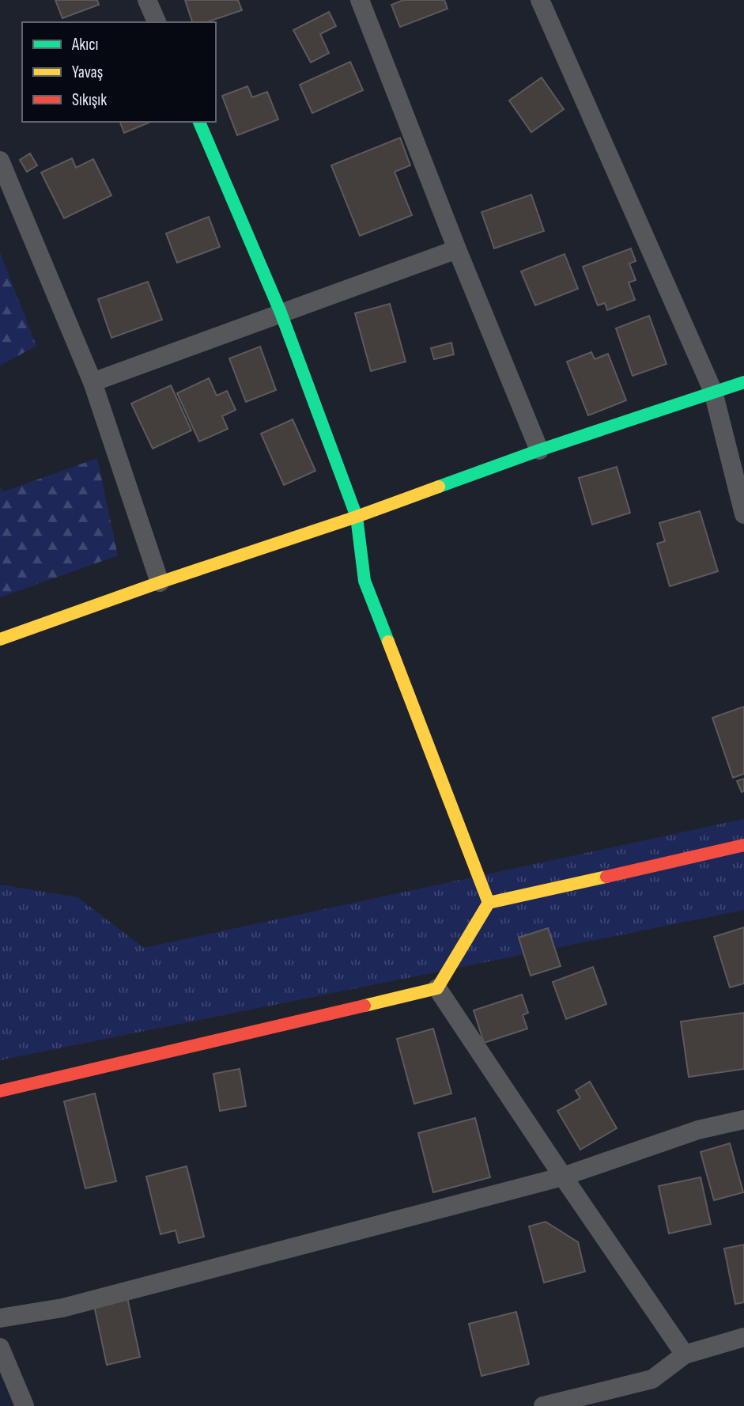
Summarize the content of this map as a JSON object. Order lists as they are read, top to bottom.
{
  "legend": ["Akıcı", "Yavaş", "Sıkışık"]
}
